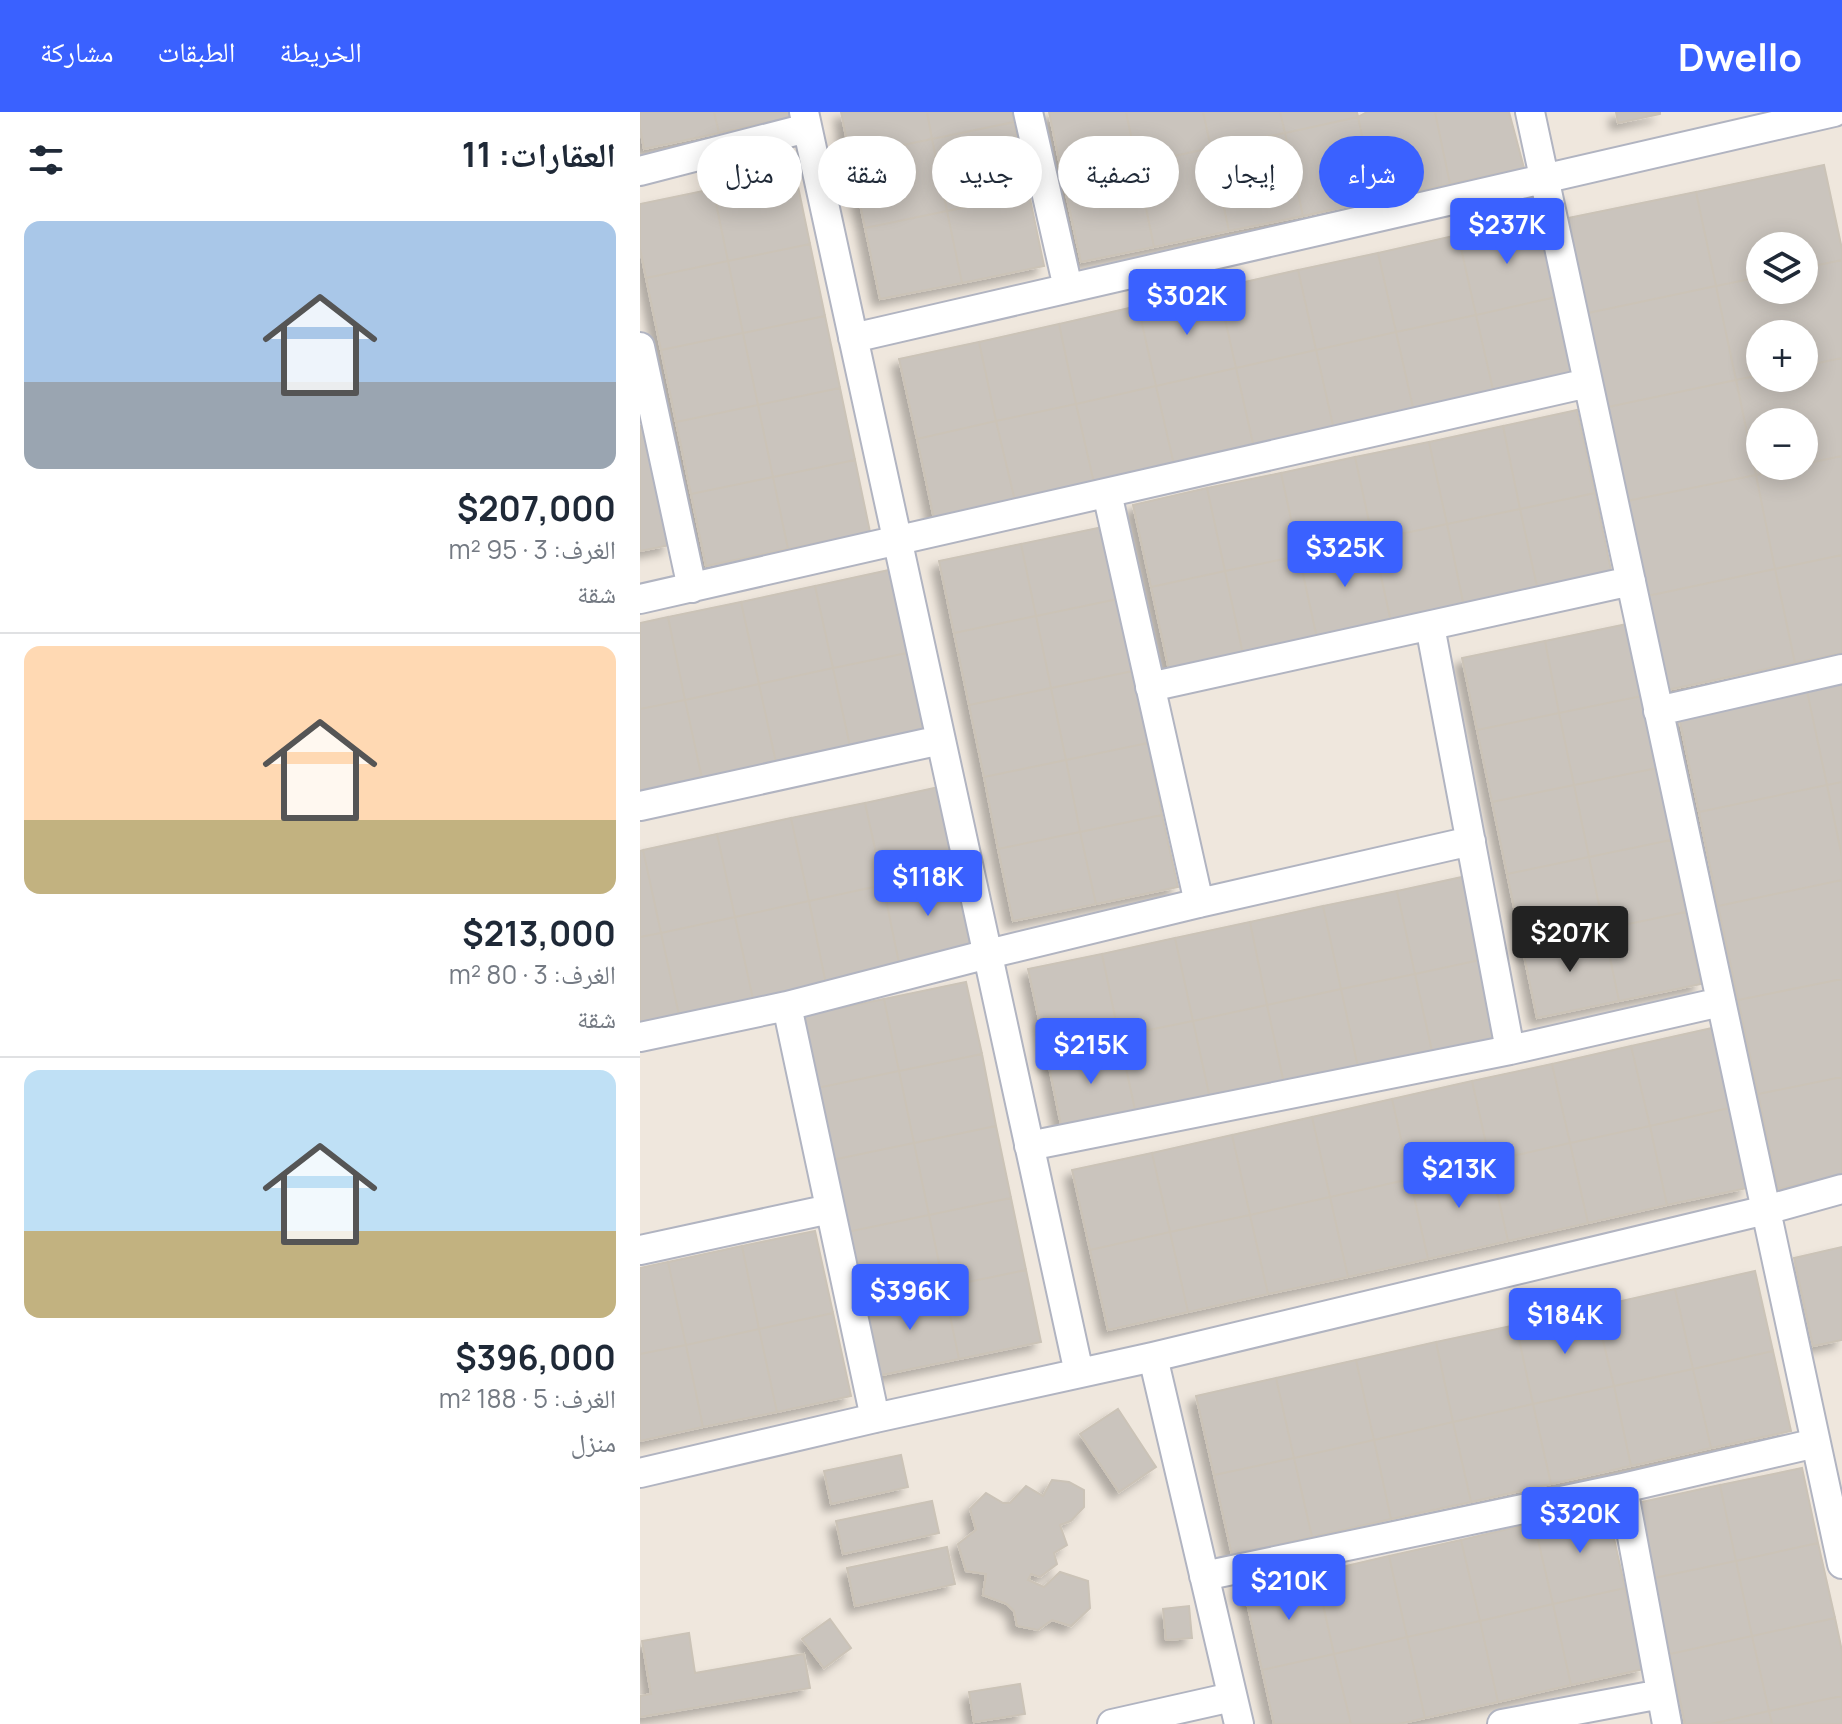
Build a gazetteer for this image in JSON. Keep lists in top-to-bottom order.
{
  "page": {
    "header": "Dwello",
    "nav": ["الخريطة", "الطبقات", "مشاركة"],
    "heading": "العقارات: 11",
    "chip": [
      "شراء",
      "إيجار",
      "تصفية",
      "جديد",
      "شقة",
      "منزل"
    ],
    "price": [
      "$237K",
      "$302K",
      "$325K",
      "$118K",
      "$207K",
      "$215K",
      "$213K",
      "$396K",
      "$184K",
      "$320K",
      "$210K"
    ],
    "list": [
      {
        "name": "$207,000",
        "note": "الغرف: 3 · 95 m² · شقة"
      },
      {
        "name": "$213,000",
        "note": "الغرف: 3 · 80 m² · شقة"
      },
      {
        "name": "$396,000",
        "note": "الغرف: 5 · 188 m² · منزل"
      }
    ],
    "map_buttons": ["+", "−"]
  }
}
